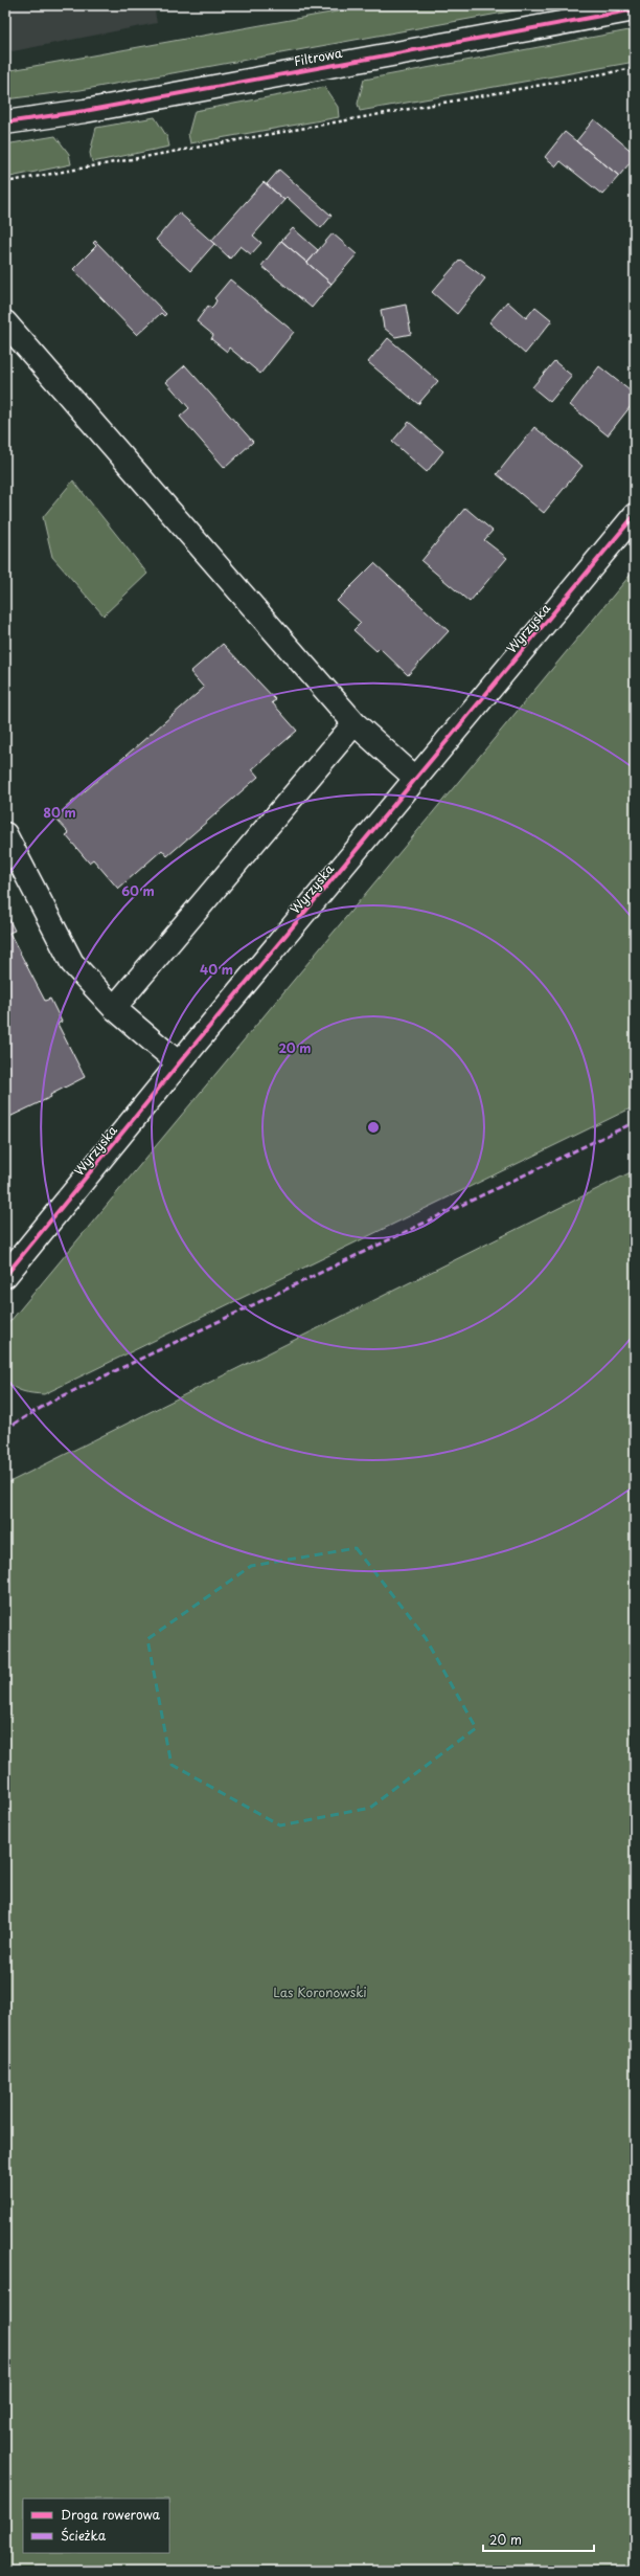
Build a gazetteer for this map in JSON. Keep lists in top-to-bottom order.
{
  "streets": {
    "street": ["Filtrowa", "Wyrzyska"]
  },
  "parks": ["Las Koronowski"],
  "legend": ["Droga rowerowa", "Ścieżka"],
  "scale_bar": "20 m",
  "rings": [
    "80 m",
    "60 m",
    "40 m",
    "20 m"
  ]
}
